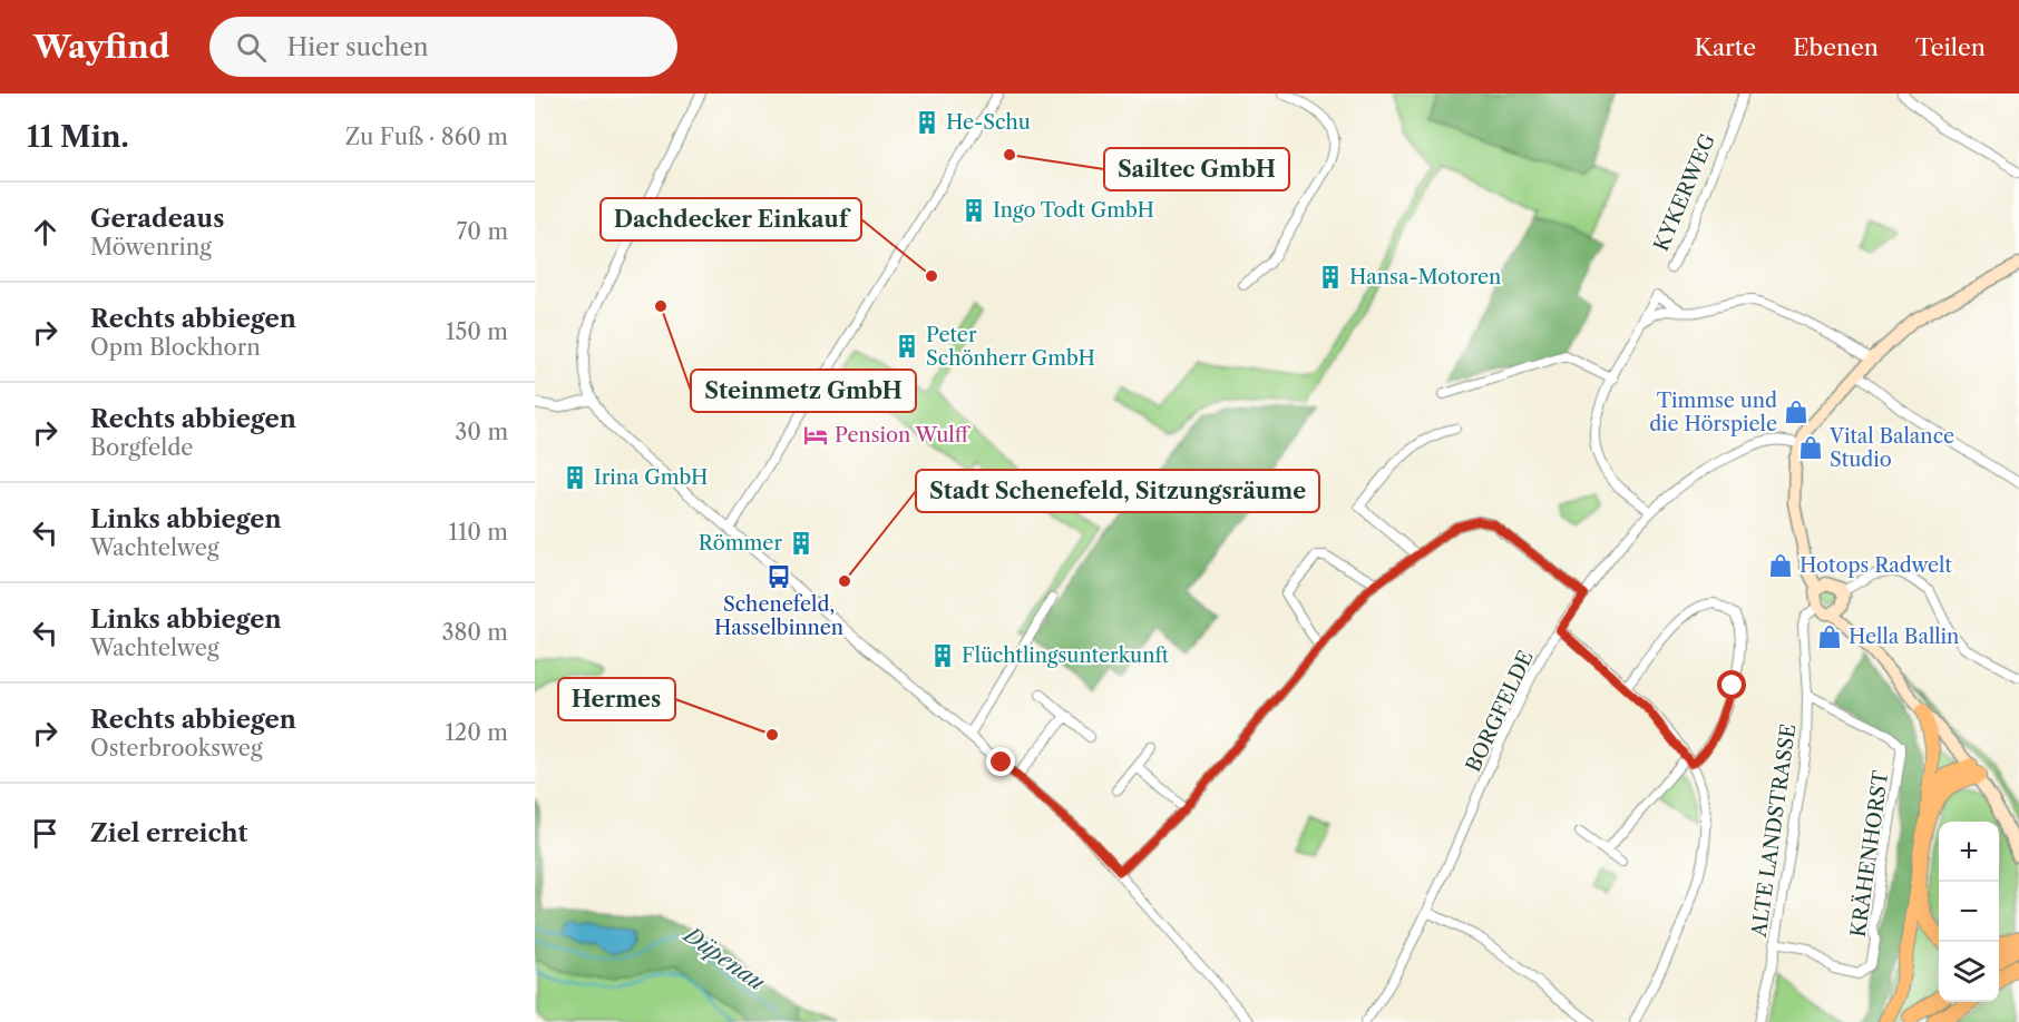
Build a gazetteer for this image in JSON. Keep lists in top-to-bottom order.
{
  "streets": {
    "street": [
      "KYKERWEG",
      "BORGFELDE",
      "ALTE LANDSTRASSE",
      "KRÄHENHORST"
    ]
  },
  "crossings": [
    ["ALTE LANDSTRASSE", "KRÄHENHORST"]
  ],
  "water": ["Düpenau"],
  "places": {
    "building": [
      "He-Schu",
      "Ingo Todt GmbH",
      "Hansa-Motoren",
      "Peter Schönherr GmbH",
      "Irina GmbH",
      "Römmer",
      "Flüchtlingsunterkunft"
    ],
    "other": [
      "Sailtec GmbH",
      "Dachdecker Einkauf",
      "Steinmetz GmbH",
      "Stadt Schenefeld, Sitzungsräume",
      "Hermes"
    ],
    "shop": [
      "Timmse und die Hörspiele",
      "Vital Balance Studio",
      "Hotops Radwelt",
      "Hella Ballin"
    ],
    "hotel": ["Pension Wulff"],
    "bus stop": ["Schenefeld, Hasselbinnen"]
  },
  "page": {
    "header": "Wayfind",
    "search": "Hier suchen",
    "nav": ["Karte", "Ebenen", "Teilen"],
    "heading": ["11 Min.", "Zu Fuß · 860 m"],
    "list": [
      ["Geradeaus", "Möwenring", "70 m"],
      ["Rechts abbiegen", "Opm Blockhorn", "150 m"],
      ["Rechts abbiegen", "Borgfelde", "30 m"],
      ["Links abbiegen", "Wachtelweg", "110 m"],
      ["Links abbiegen", "Wachtelweg", "380 m"],
      ["Rechts abbiegen", "Osterbrooksweg", "120 m"],
      "Ziel erreicht"
    ],
    "map_buttons": ["+", "−"]
  }
}
